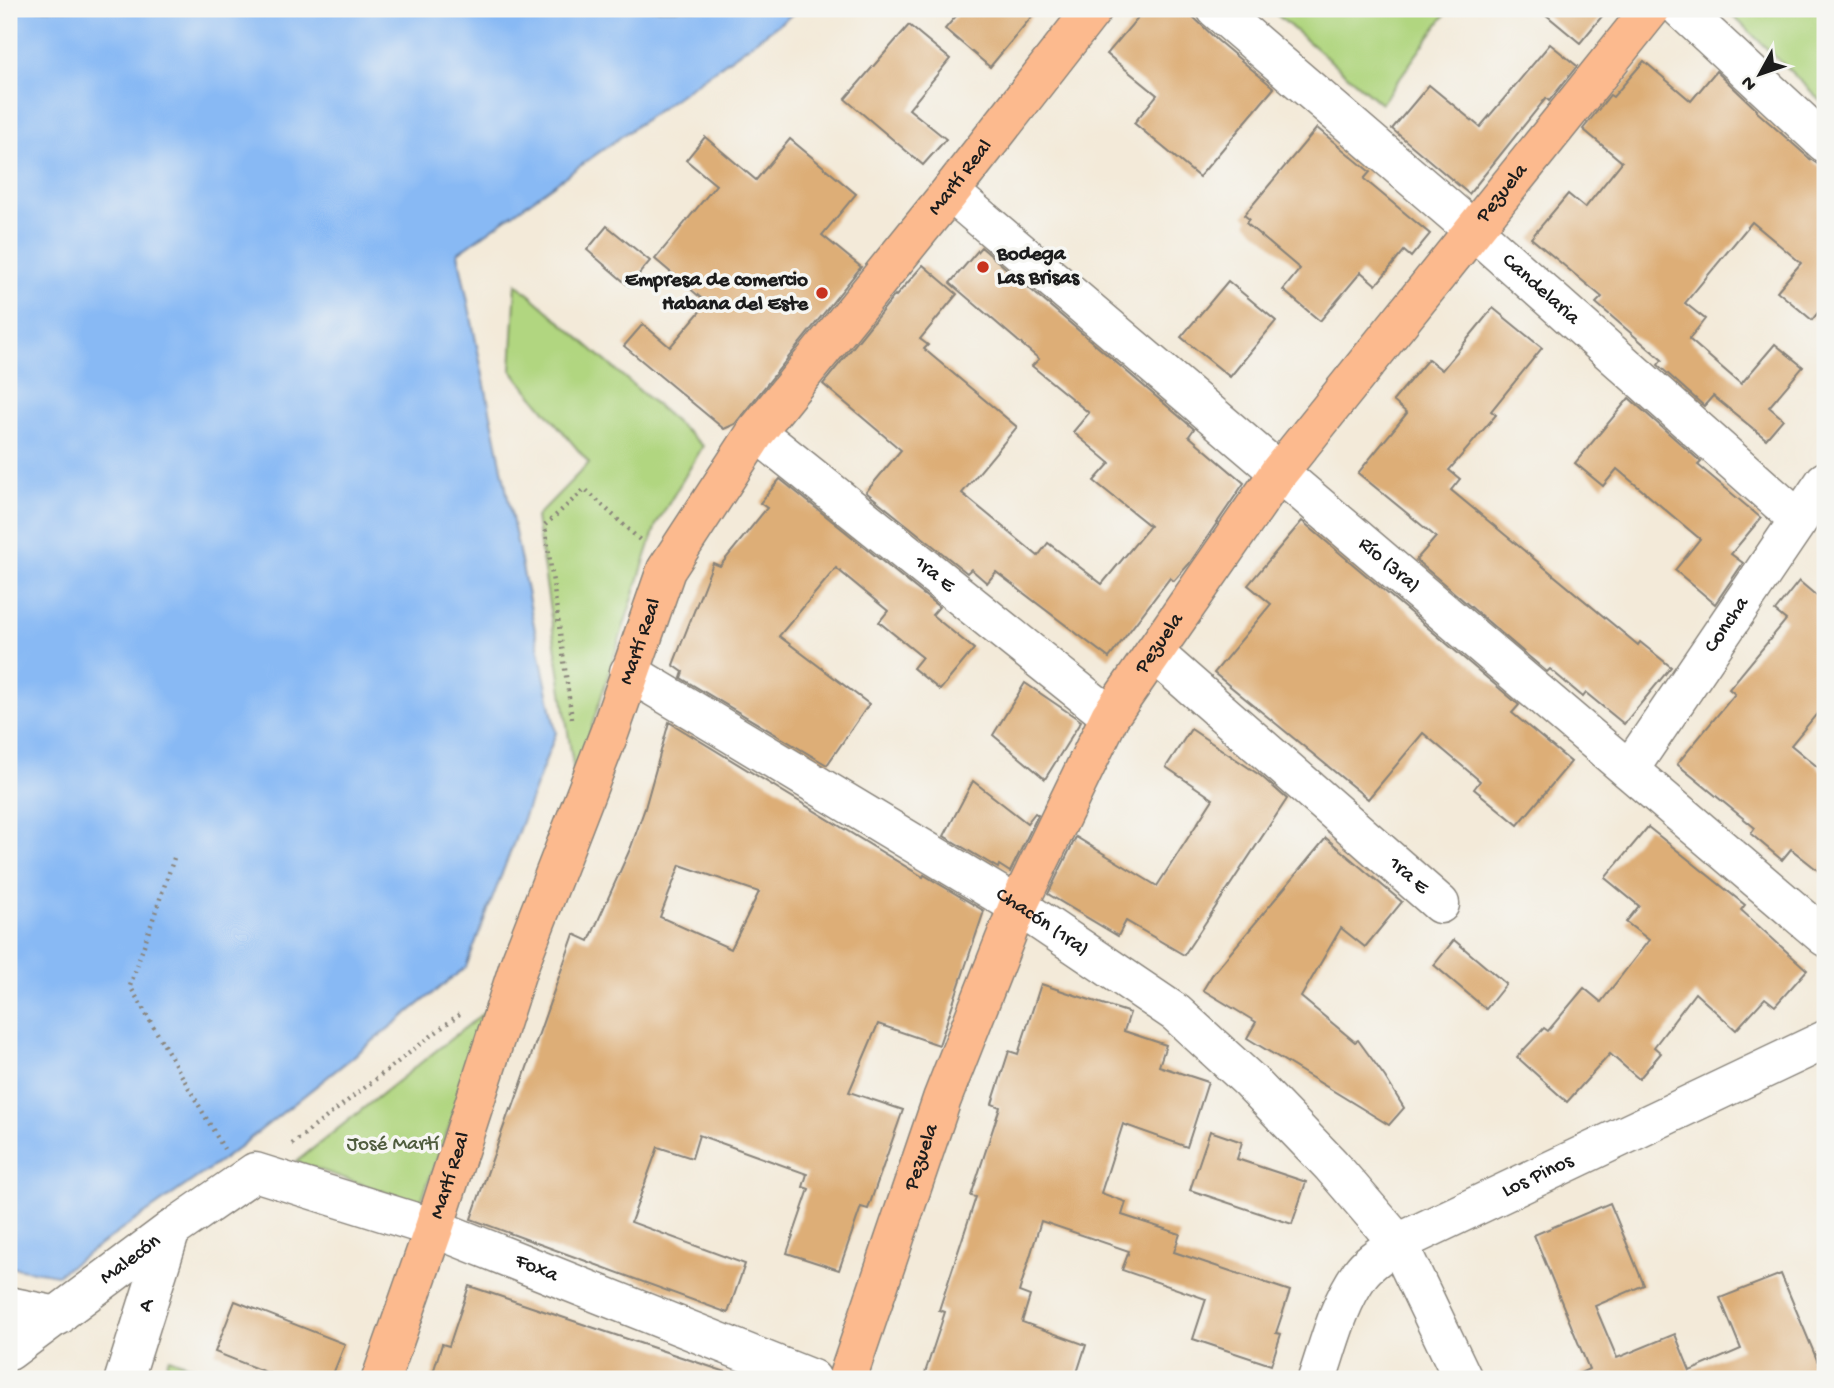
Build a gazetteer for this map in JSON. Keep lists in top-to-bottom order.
{
  "streets": {
    "main road": ["Martí Real", "Pezuela"],
    "street": [
      "Candelaria",
      "Río (3ra)",
      "1ra E",
      "Concha",
      "Chacón (1ra)",
      "Los Pinos",
      "Malecón",
      "Foxa",
      "A"
    ]
  },
  "crossings": [
    ["Martí Real", "Río (3ra)"],
    ["Martí Real", "1ra E"],
    ["Martí Real", "Chacón (1ra)"],
    ["Martí Real", "Foxa"],
    ["Pezuela", "Candelaria"],
    ["Pezuela", "Río (3ra)"],
    ["Pezuela", "1ra E"],
    ["Pezuela", "Chacón (1ra)"],
    ["Candelaria", "Concha"],
    ["Río (3ra)", "Concha"],
    ["Chacón (1ra)", "Los Pinos"],
    ["Malecón", "Foxa"],
    ["Malecón", "A"]
  ],
  "parks": ["José Martí"],
  "places": ["Bodega Las Brisas", "Empresa de comercio Habana del Este"],
  "north": "bottom left"
}
